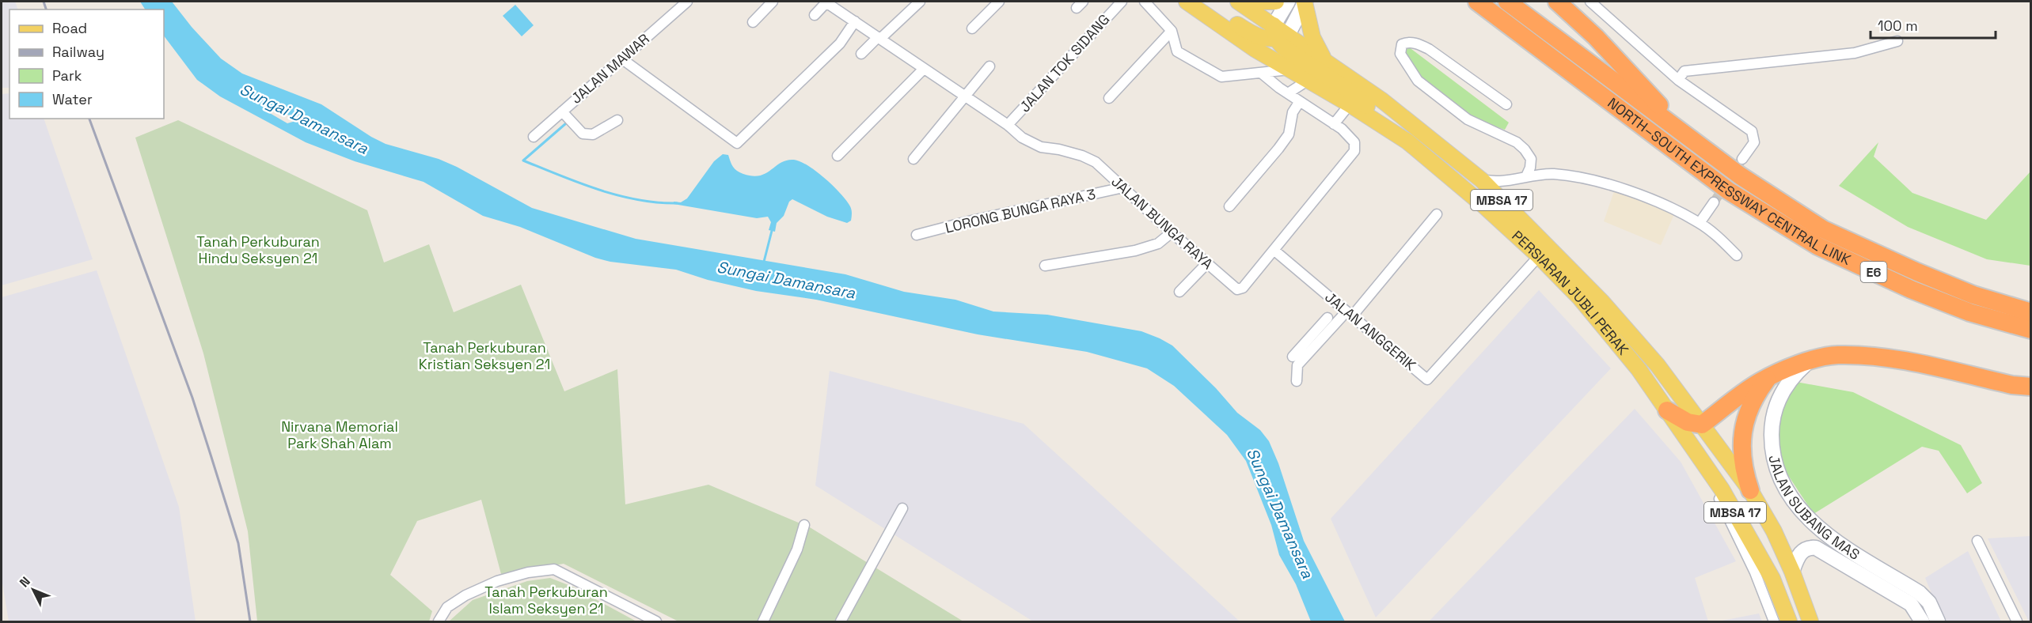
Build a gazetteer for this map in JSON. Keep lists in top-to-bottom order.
{
  "streets": {
    "highway": ["NORTH–SOUTH EXPRESSWAY CENTRAL LINK", "E6"],
    "main road": ["MBSA 17", "PERSIARAN JUBLI PERAK"],
    "street": [
      "JALAN TOK SIDANG",
      "JALAN MAWAR",
      "LORONG BUNGA RAYA 3",
      "JALAN BUNGA RAYA",
      "JALAN ANGGERIK",
      "JALAN SUBANG MAS"
    ]
  },
  "crossings": [
    ["JALAN TOK SIDANG", "JALAN BUNGA RAYA"],
    ["LORONG BUNGA RAYA 3", "JALAN BUNGA RAYA"],
    ["JALAN BUNGA RAYA", "JALAN ANGGERIK"],
    ["PERSIARAN JUBLI PERAK", "JALAN ANGGERIK"],
    ["PERSIARAN JUBLI PERAK", "JALAN SUBANG MAS"]
  ],
  "water": ["Sungai Damansara"],
  "parks": [
    "Tanah Perkuburan Hindu Seksyen 21",
    "Tanah Perkuburan Kristian Seksyen 21",
    "Nirvana Memorial Park Shah Alam",
    "Tanah Perkuburan Islam Seksyen 21"
  ],
  "legend": [
    "Road",
    "Railway",
    "Park",
    "Water"
  ],
  "scale_bar": "100 m",
  "north": "top left"
}
